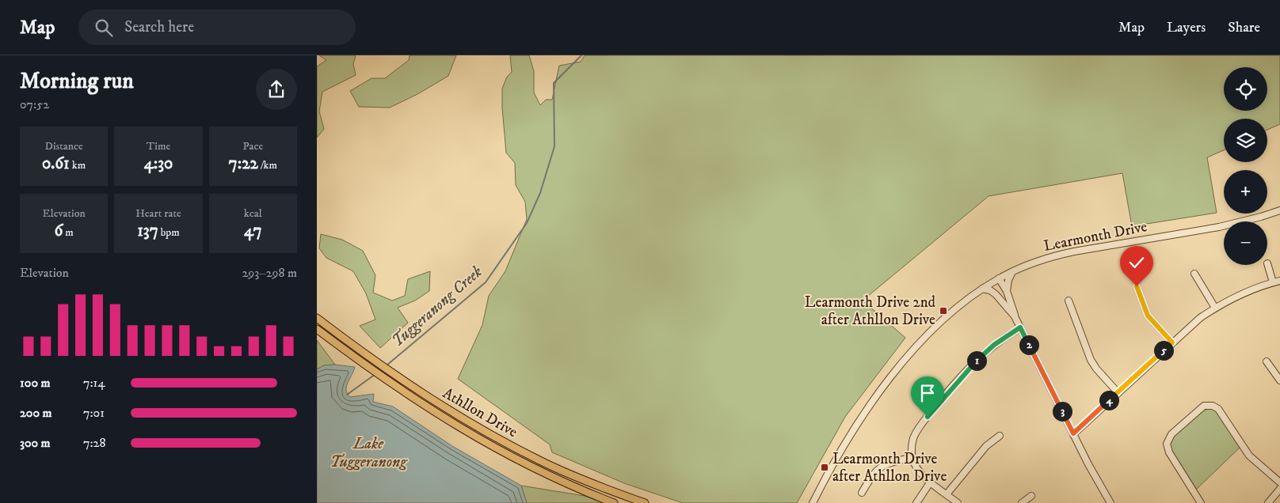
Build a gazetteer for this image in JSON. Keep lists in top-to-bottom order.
{
  "streets": {
    "main road": ["Athllon Drive"],
    "street": ["Learmonth Drive"]
  },
  "water": ["Tuggeranong Creek", "Lake Tuggeranong"],
  "places": {
    "transit": ["Learmonth Drive 2nd after Athllon Drive", "Learmonth Drive after Athllon Drive"]
  },
  "page": {
    "header": "Map",
    "search": "Search here",
    "nav": ["Map", "Layers", "Share"],
    "heading": ["Morning run", "07:52"],
    "map_buttons": ["+", "−"],
    "stats": [
      ["Distance", "0.61 km"],
      ["Time", "4:30"],
      ["Pace", "7:22 /km"],
      ["Elevation", "6 m"],
      ["Heart rate", "137 bpm"],
      ["kcal", "47"]
    ],
    "chart": ["Elevation", "293–298 m"],
    "pins": [
      "2",
      "5",
      "1",
      "4",
      "3"
    ],
    "list": [
      {
        "name": "100 m",
        "note": "7:14"
      },
      {
        "name": "200 m",
        "note": "7:01"
      },
      {
        "name": "300 m",
        "note": "7:28"
      }
    ]
  }
}
